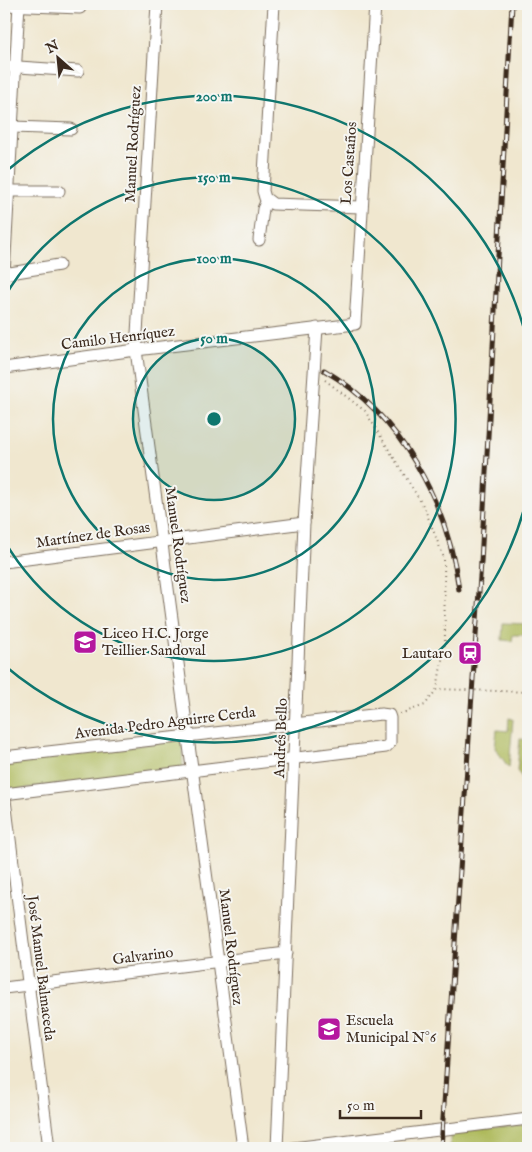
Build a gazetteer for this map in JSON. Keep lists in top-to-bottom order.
{
  "streets": {
    "street": [
      "Manuel Rodríguez",
      "Los Castaños",
      "Camilo Henríquez",
      "Martínez de Rosas",
      "Avenida Pedro Aguirre Cerda",
      "Andrés Bello",
      "Galvarino",
      "José Manuel Balmaceda"
    ]
  },
  "crossings": [
    ["Manuel Rodríguez", "Camilo Henríquez"],
    ["Manuel Rodríguez", "Martínez de Rosas"],
    ["Manuel Rodríguez", "Avenida Pedro Aguirre Cerda"],
    ["Manuel Rodríguez", "Galvarino"],
    ["Los Castaños", "Camilo Henríquez"],
    ["Camilo Henríquez", "Andrés Bello"],
    ["Martínez de Rosas", "Andrés Bello"],
    ["Avenida Pedro Aguirre Cerda", "Andrés Bello"],
    ["Andrés Bello", "Galvarino"],
    ["Galvarino", "José Manuel Balmaceda"]
  ],
  "places": {
    "school or university": ["Liceo H.C. Jorge Teillier Sandoval", "Escuela Municipal N°6"],
    "station": ["Lautaro"]
  },
  "scale_bar": "50 m",
  "north": "top left",
  "rings": [
    "200 m",
    "150 m",
    "100 m",
    "50 m"
  ]
}
